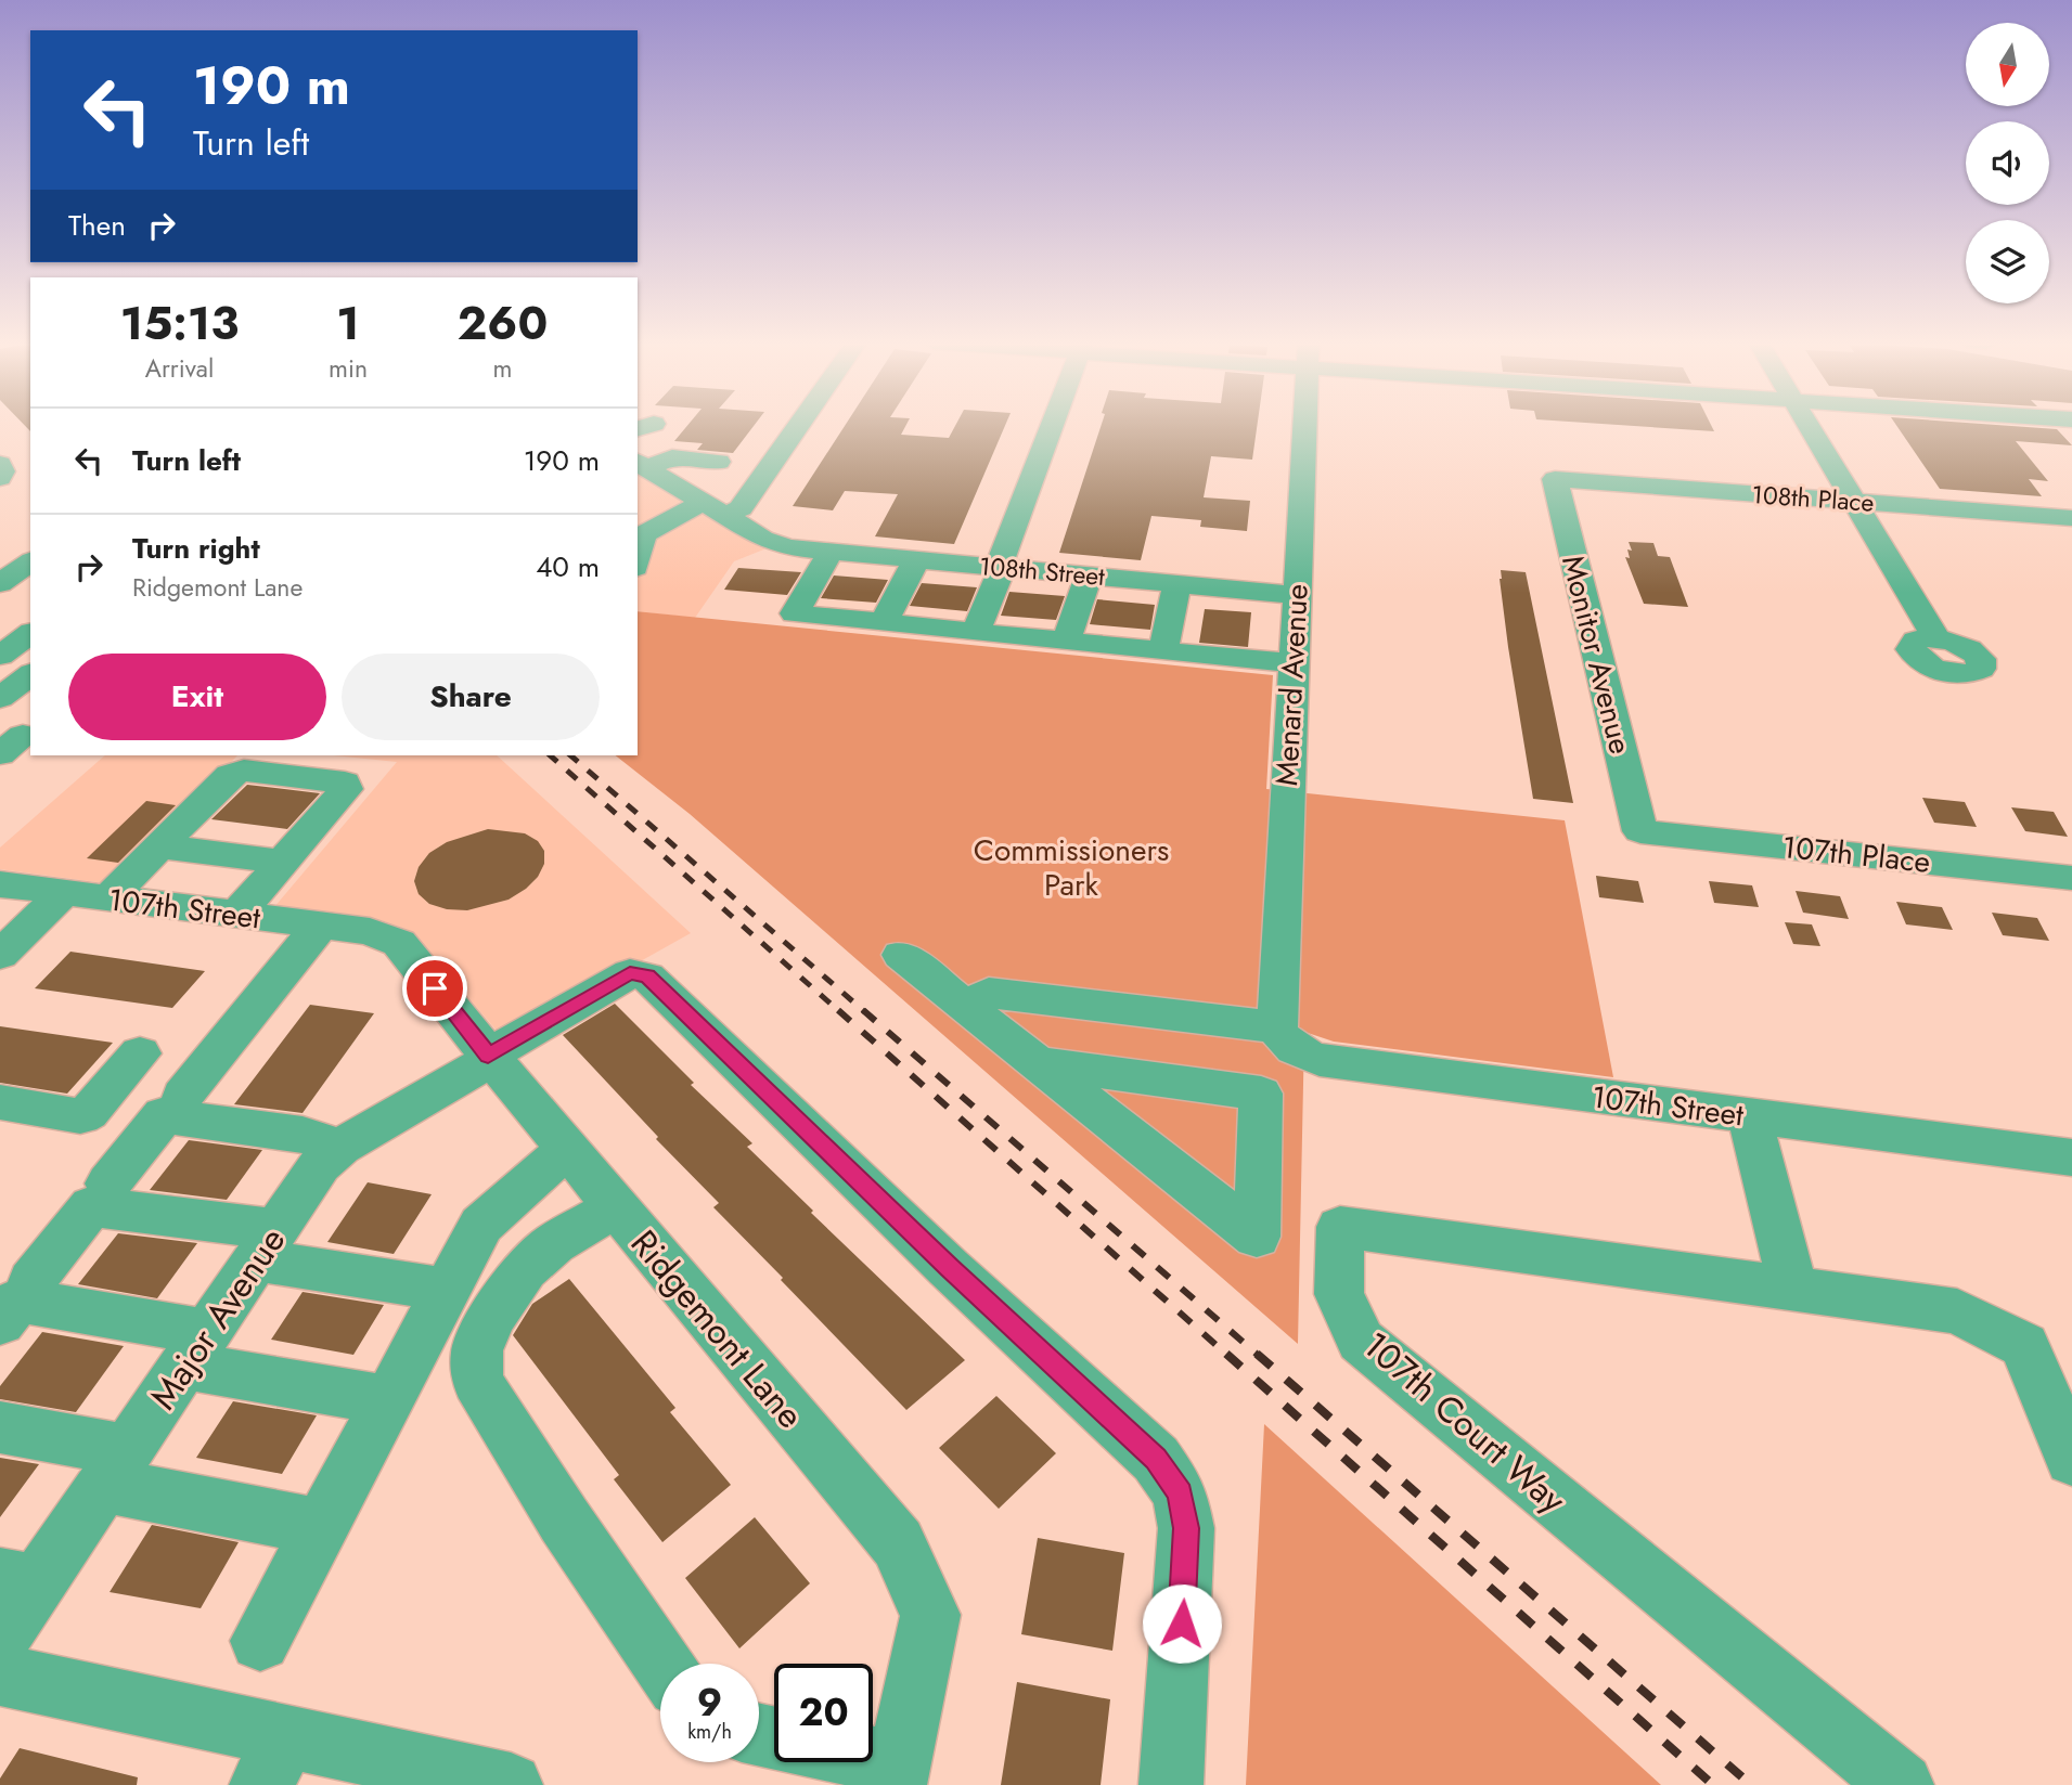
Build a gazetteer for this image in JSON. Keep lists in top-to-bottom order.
{
  "streets": {
    "street": [
      "108th Place",
      "108th Street",
      "Monitor Avenue",
      "Menard Avenue",
      "107th Place",
      "107th Street",
      "Major Avenue",
      "Ridgemont Lane",
      "107th Court Way"
    ]
  },
  "crossings": [
    ["108th Place", "Monitor Avenue"],
    ["108th Street", "Menard Avenue"],
    ["Monitor Avenue", "107th Place"],
    ["Menard Avenue", "107th Street"],
    ["107th Street", "Ridgemont Lane"],
    ["Major Avenue", "Ridgemont Lane"]
  ],
  "parks": ["Commissioners Park"],
  "north": "bottom",
  "page": {
    "turn": ["190 m", "Turn left"],
    "then": "Then",
    "eta": [
      "15:13",
      "Arrival",
      "1",
      "min",
      "260",
      "m"
    ],
    "list": [
      {
        "name": "Turn left",
        "value": "190 m"
      },
      {
        "name": "Turn right",
        "note": "Ridgemont Lane",
        "value": "40 m"
      }
    ],
    "buttons": ["Exit", "Share"],
    "speed": "9 km/h",
    "limit": "20"
  }
}
